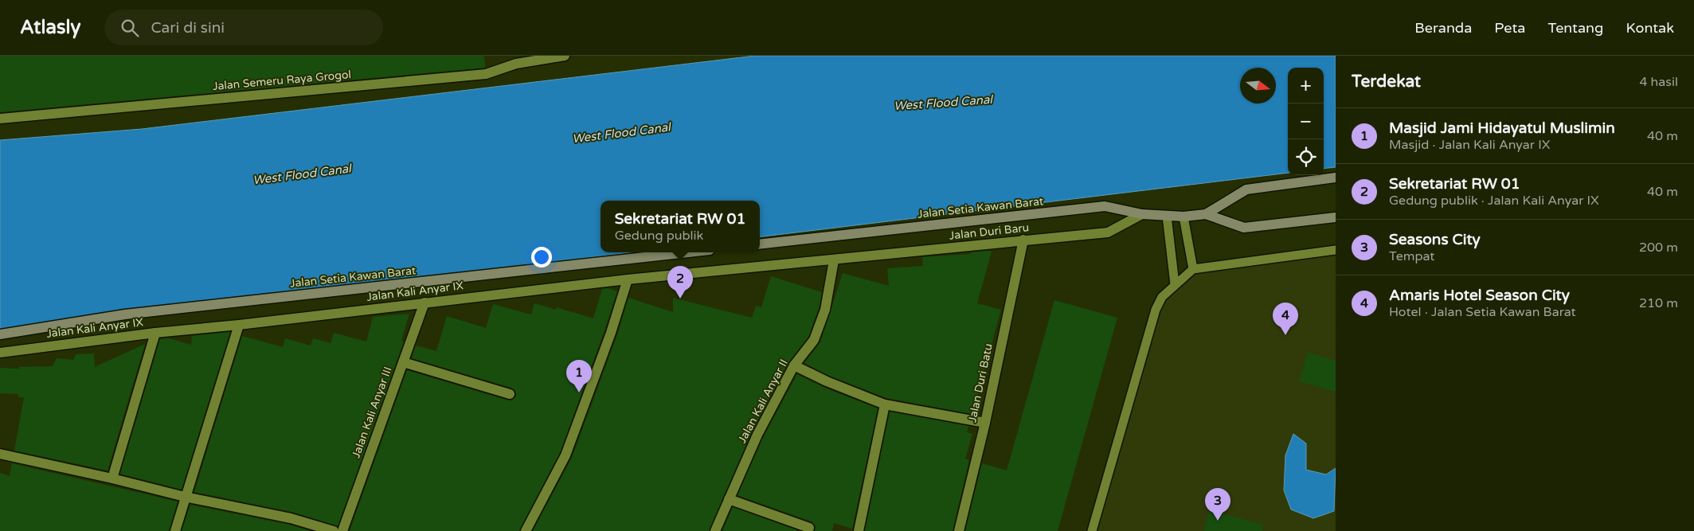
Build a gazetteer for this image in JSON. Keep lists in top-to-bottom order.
{
  "streets": {
    "main road": ["Jalan Setia Kawan Barat"],
    "street": [
      "Jalan Semeru Raya Grogol",
      "Jalan Duri Baru",
      "Jalan Kali Anyar IX",
      "Jalan Duri Batu",
      "Jalan Kali Anyar II",
      "Jalan Kali Anyar III"
    ]
  },
  "crossings": [
    ["Jalan Setia Kawan Barat", "Jalan Duri Baru"],
    ["Jalan Duri Baru", "Jalan Kali Anyar IX"],
    ["Jalan Duri Baru", "Jalan Duri Batu"],
    ["Jalan Duri Baru", "Jalan Kali Anyar II"],
    ["Jalan Kali Anyar IX", "Jalan Kali Anyar II"],
    ["Jalan Kali Anyar IX", "Jalan Kali Anyar III"]
  ],
  "water": ["West Flood Canal"],
  "north": "right",
  "page": {
    "header": "Atlasly",
    "search": "Cari di sini",
    "nav": [
      "Beranda",
      "Peta",
      "Tentang",
      "Kontak"
    ],
    "heading": ["Terdekat", "4 hasil"],
    "map_buttons": ["+", "−"],
    "list": [
      {
        "mark": "1",
        "name": "Masjid Jami Hidayatul Muslimin",
        "note": "Masjid · Jalan Kali Anyar IX",
        "value": "40 m"
      },
      {
        "mark": "2",
        "name": "Sekretariat RW 01",
        "note": "Gedung publik · Jalan Kali Anyar IX",
        "value": "40 m"
      },
      {
        "mark": "3",
        "name": "Seasons City",
        "note": "Tempat",
        "value": "200 m"
      },
      {
        "mark": "4",
        "name": "Amaris Hotel Season City",
        "note": "Hotel · Jalan Setia Kawan Barat",
        "value": "210 m"
      }
    ],
    "popup": ["Sekretariat RW 01", "Gedung publik"],
    "pins": [
      "2",
      "4",
      "1",
      "3"
    ]
  }
}
